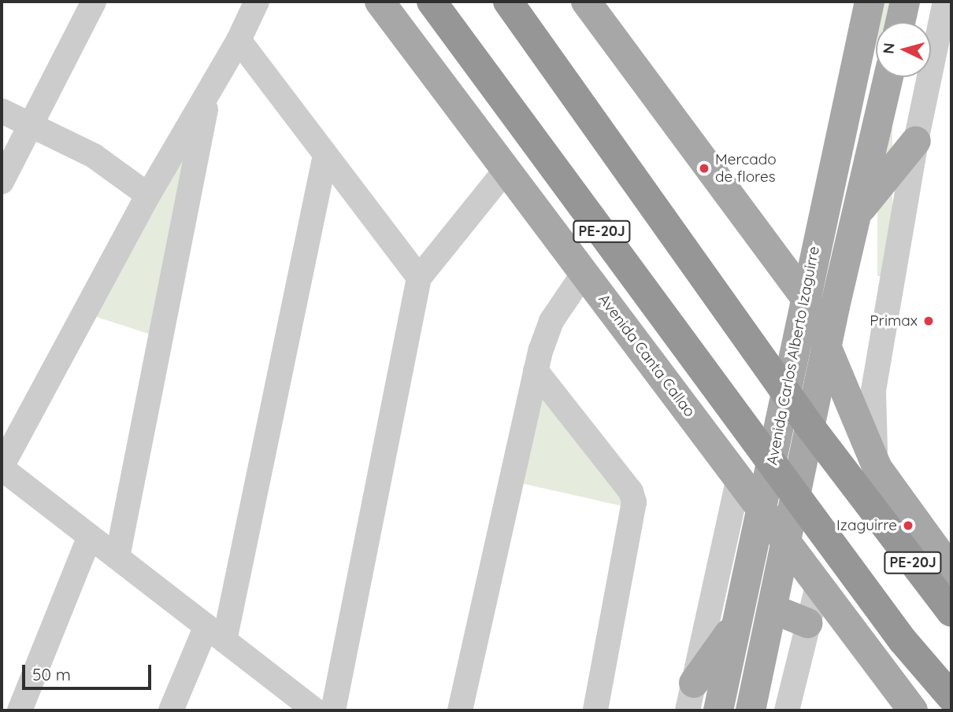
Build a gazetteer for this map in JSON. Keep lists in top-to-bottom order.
{
  "streets": {
    "highway": ["PE-20J"],
    "main road": ["Avenida Canta Callao", "Avenida Carlos Alberto Izaguirre"]
  },
  "crossings": [
    ["PE-20J", "Avenida Carlos Alberto Izaguirre"],
    ["Avenida Canta Callao", "Avenida Carlos Alberto Izaguirre"]
  ],
  "places": ["Mercado de flores", "Primax", "Izaguirre"],
  "scale_bar": "50 m",
  "north": "left"
}
